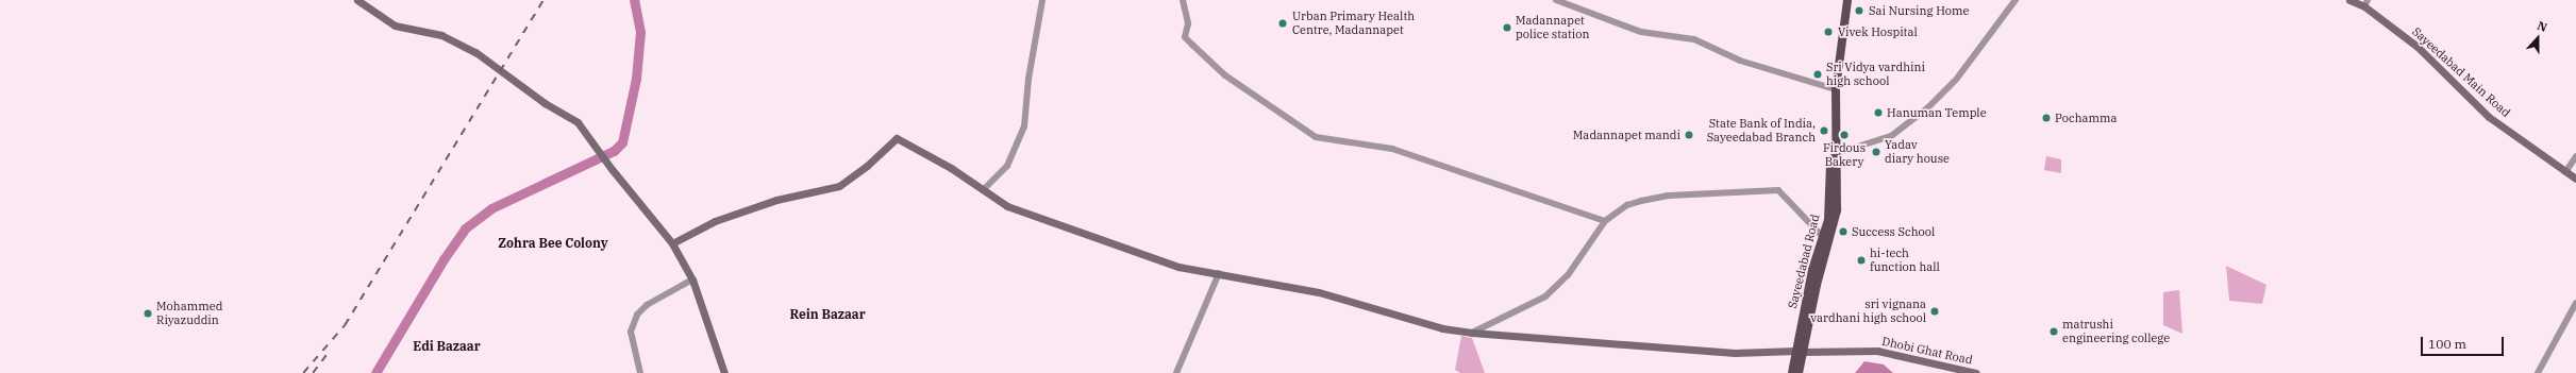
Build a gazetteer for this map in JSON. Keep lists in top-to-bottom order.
{
  "streets": {
    "main road": ["Sayeedabad Main Road", "Sayeedabad Road", "Dhobi Ghat Road"]
  },
  "crossings": [
    ["Sayeedabad Road", "Dhobi Ghat Road"]
  ],
  "districts": ["Zohra Bee Colony", "Rein Bazaar", "Edi Bazaar"],
  "places": [
    "Sai Nursing Home",
    "Urban Primary Health Centre, Madannapet",
    "Madannapet police station",
    "Vivek Hospital",
    "Sri Vidya vardhini high school",
    "Hanuman Temple",
    "Pochamma",
    "State Bank of India, Sayeedabad Branch",
    "Madannapet mandi",
    "Firdous Bakery",
    "Yadav diary house",
    "Success School",
    "hi-tech function hall",
    "sri vignana vardhani high school",
    "Mohammed Riyazuddin",
    "matrushi engineering college"
  ],
  "scale_bar": "100 m",
  "north": "top"
}
